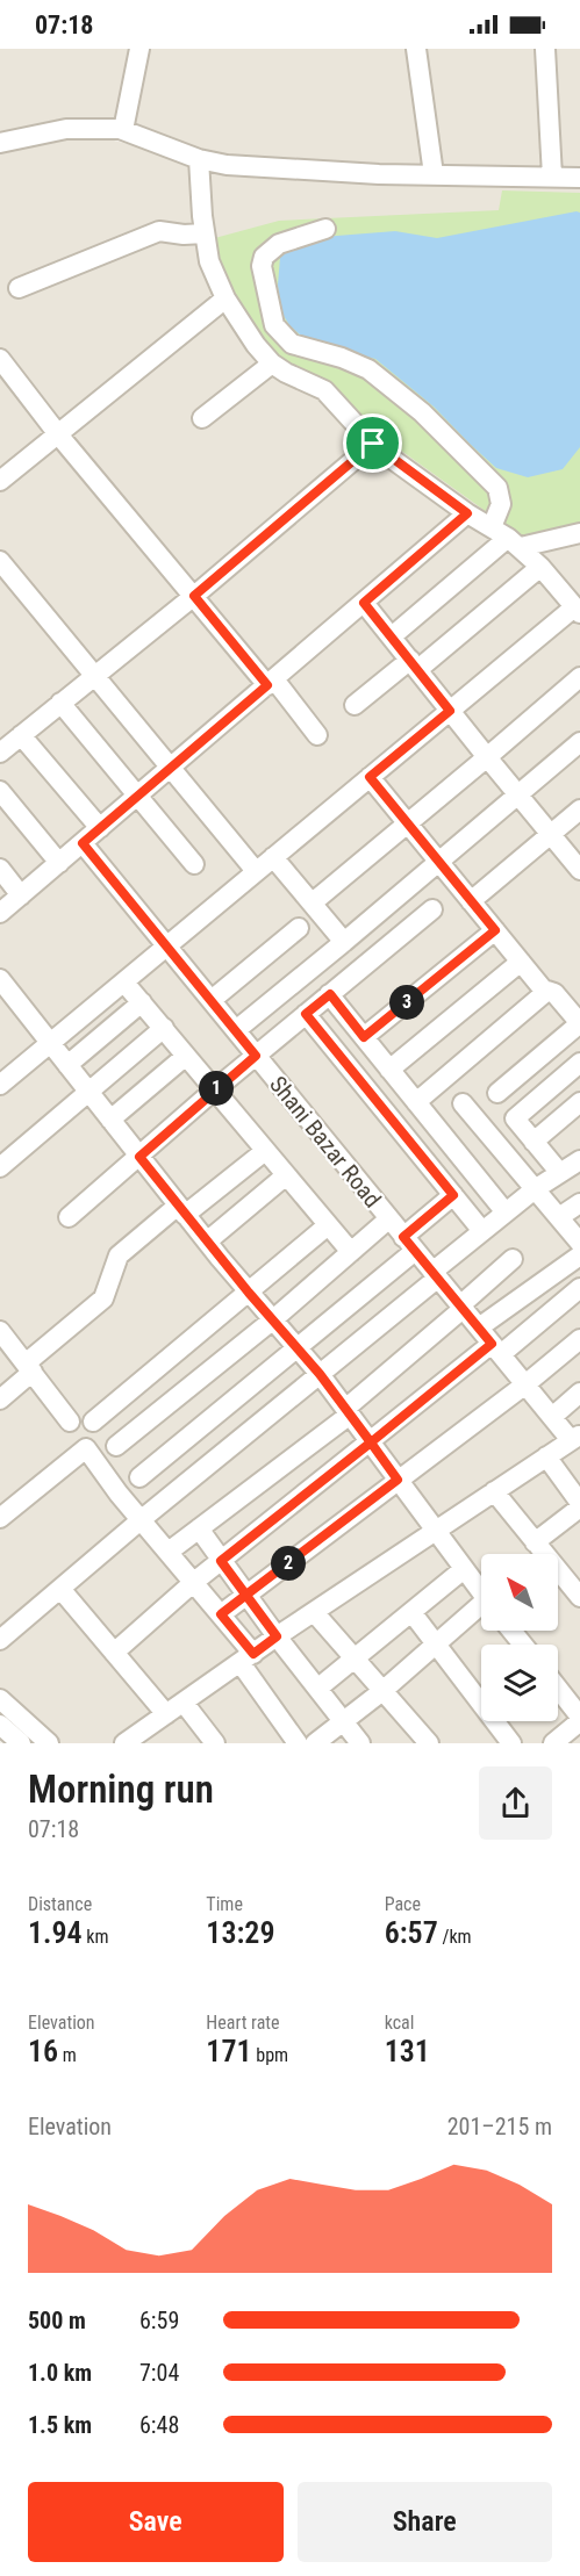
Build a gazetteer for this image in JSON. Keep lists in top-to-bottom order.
{
  "streets": {
    "street": ["Shani Bazar Road"]
  },
  "north": "top left",
  "page": {
    "status": "07:18",
    "pins": ["3", "1", "2"],
    "heading": ["Morning run", "07:18"],
    "stats": [
      ["Distance", "1.94 km"],
      ["Time", "13:29"],
      ["Pace", "6:57 /km"],
      ["Elevation", "16 m"],
      ["Heart rate", "171 bpm"],
      ["kcal", "131"]
    ],
    "chart": ["Elevation", "201–215 m"],
    "list": [
      {
        "name": "500 m",
        "note": "6:59"
      },
      {
        "name": "1.0 km",
        "note": "7:04"
      },
      {
        "name": "1.5 km",
        "note": "6:48"
      }
    ],
    "buttons": ["Save", "Share"]
  }
}
